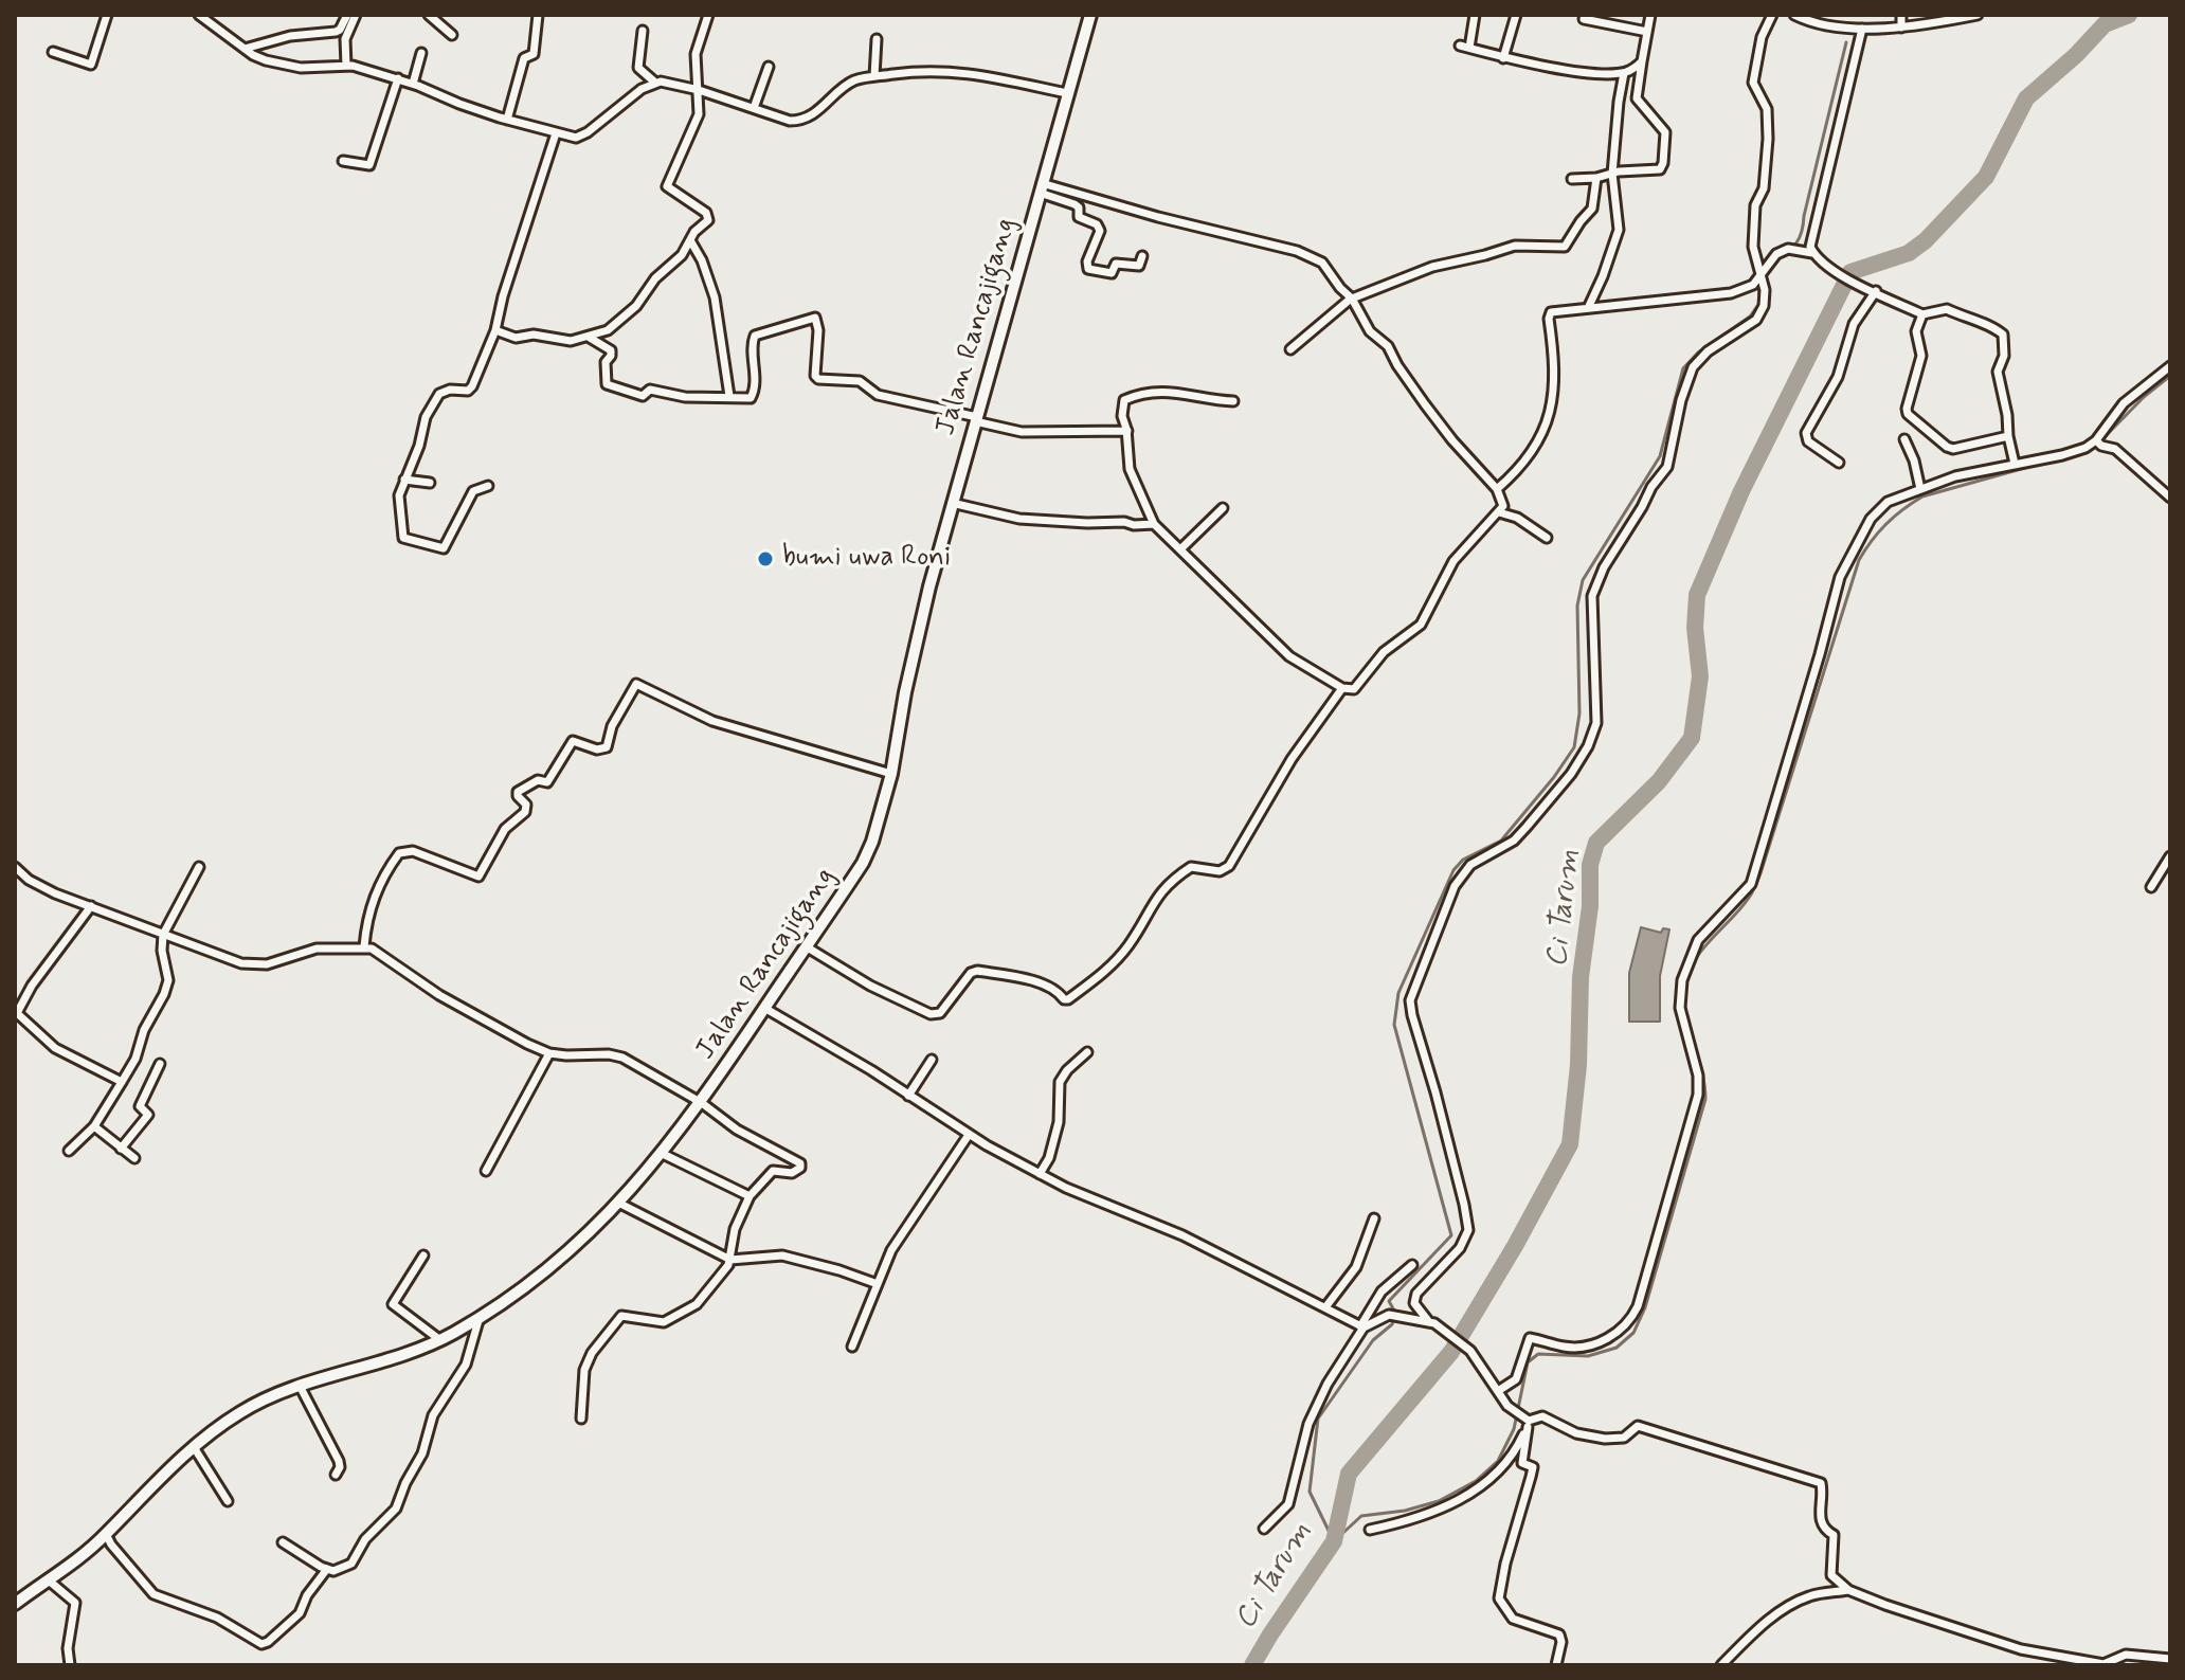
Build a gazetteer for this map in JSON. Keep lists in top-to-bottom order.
{
  "streets": {
    "main road": ["Jalan Rancajigang"]
  },
  "water": ["Ci Tarum"],
  "places": ["bumi uwa Roni"]
}
